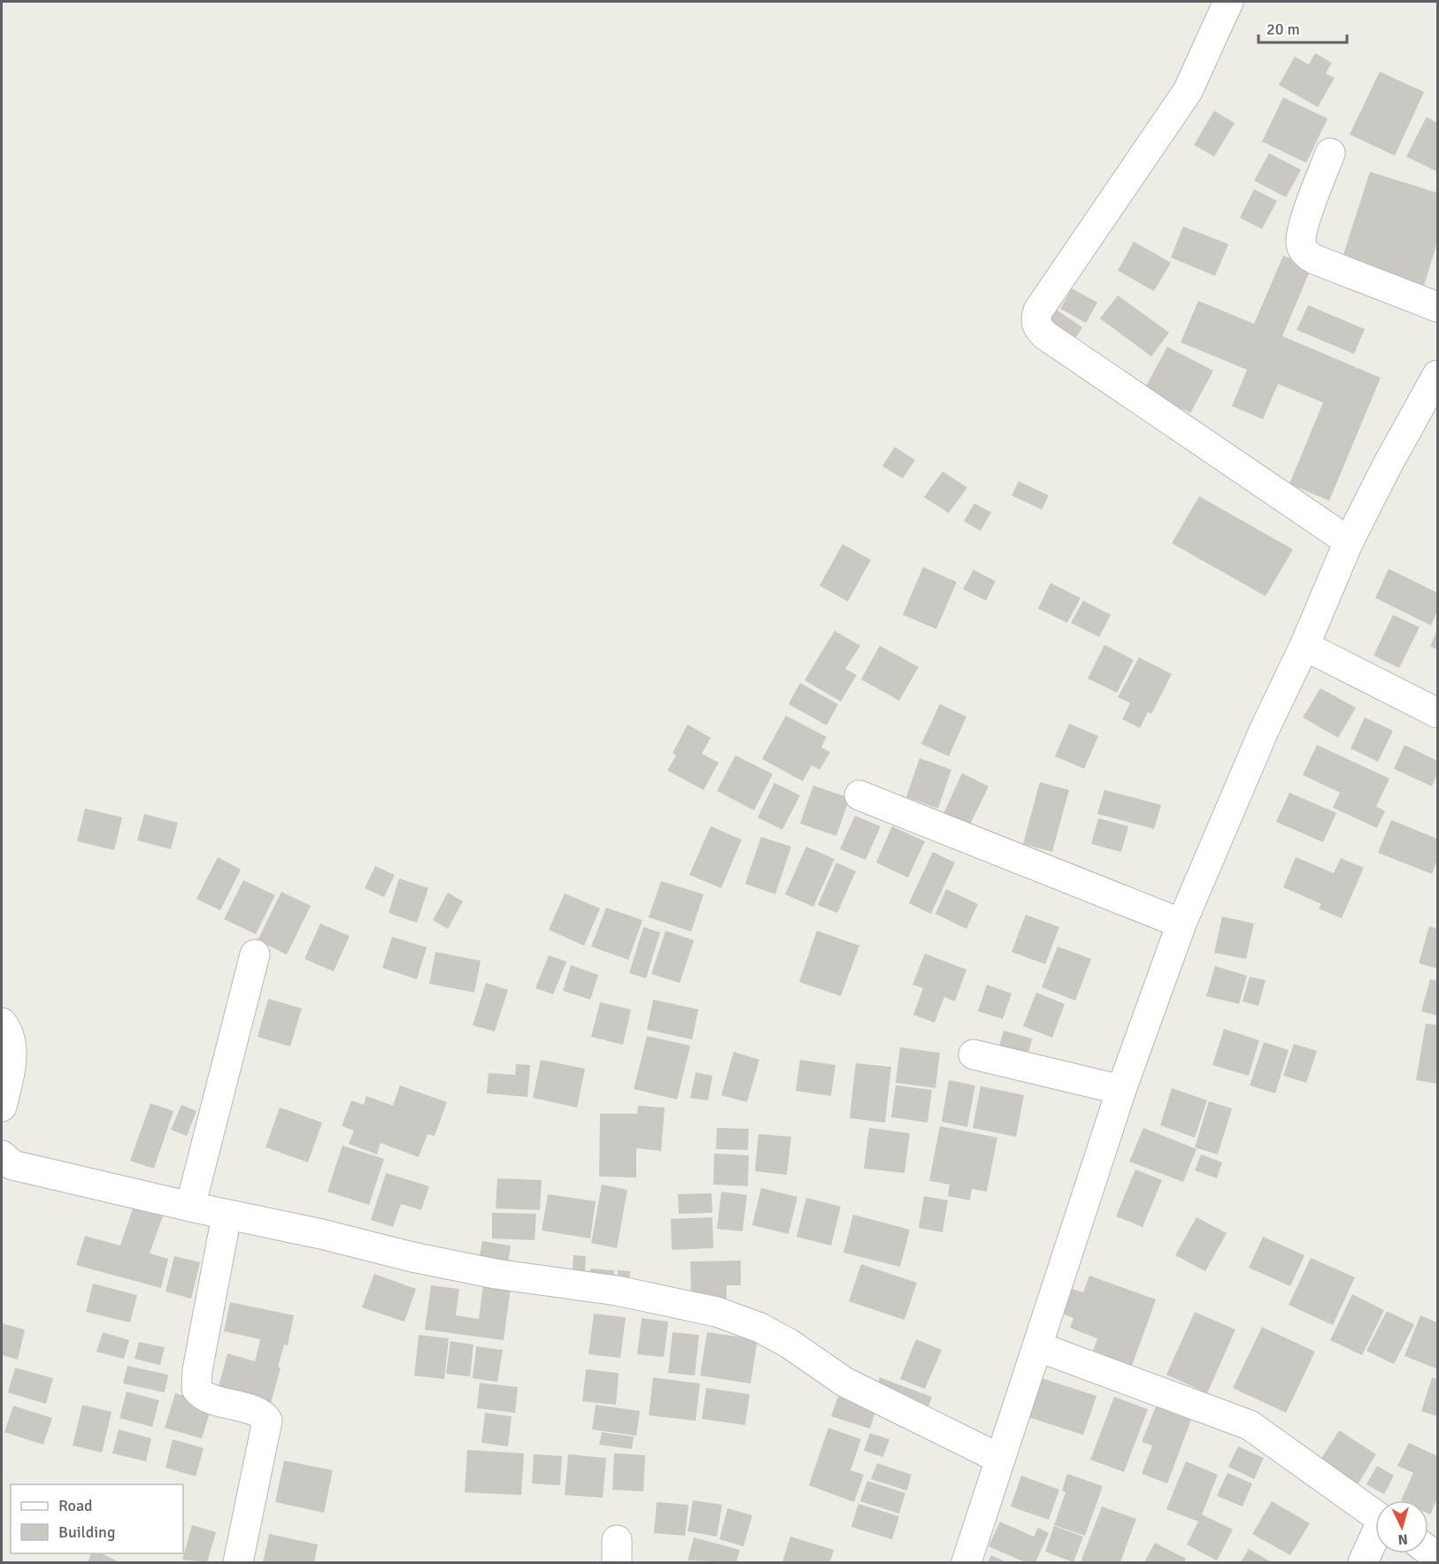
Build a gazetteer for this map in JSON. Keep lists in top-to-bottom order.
{
  "legend": ["Road", "Building"],
  "scale_bar": "20 m",
  "north": "bottom"
}
